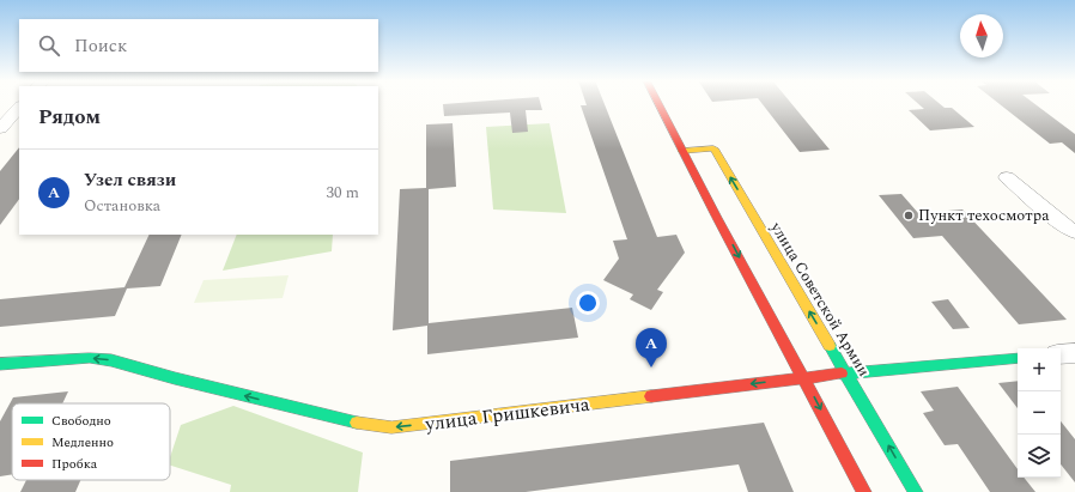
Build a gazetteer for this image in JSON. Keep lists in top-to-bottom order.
{
  "streets": {
    "street": ["улица Советской Армии", "улица Гришкевича"]
  },
  "crossings": [
    ["улица Советской Армии", "улица Гришкевича"]
  ],
  "one_way": ["улица Гришкевича"],
  "places": ["Пункт техосмотра"],
  "legend": ["Свободно", "Медленно", "Пробка"],
  "north": "top",
  "page": {
    "search": "Поиск",
    "heading": "Рядом",
    "list": [
      {
        "mark": "A",
        "name": "Узел связи",
        "note": "Остановка",
        "value": "30 m"
      }
    ],
    "pins": "A",
    "map_buttons": ["+", "−"]
  }
}
